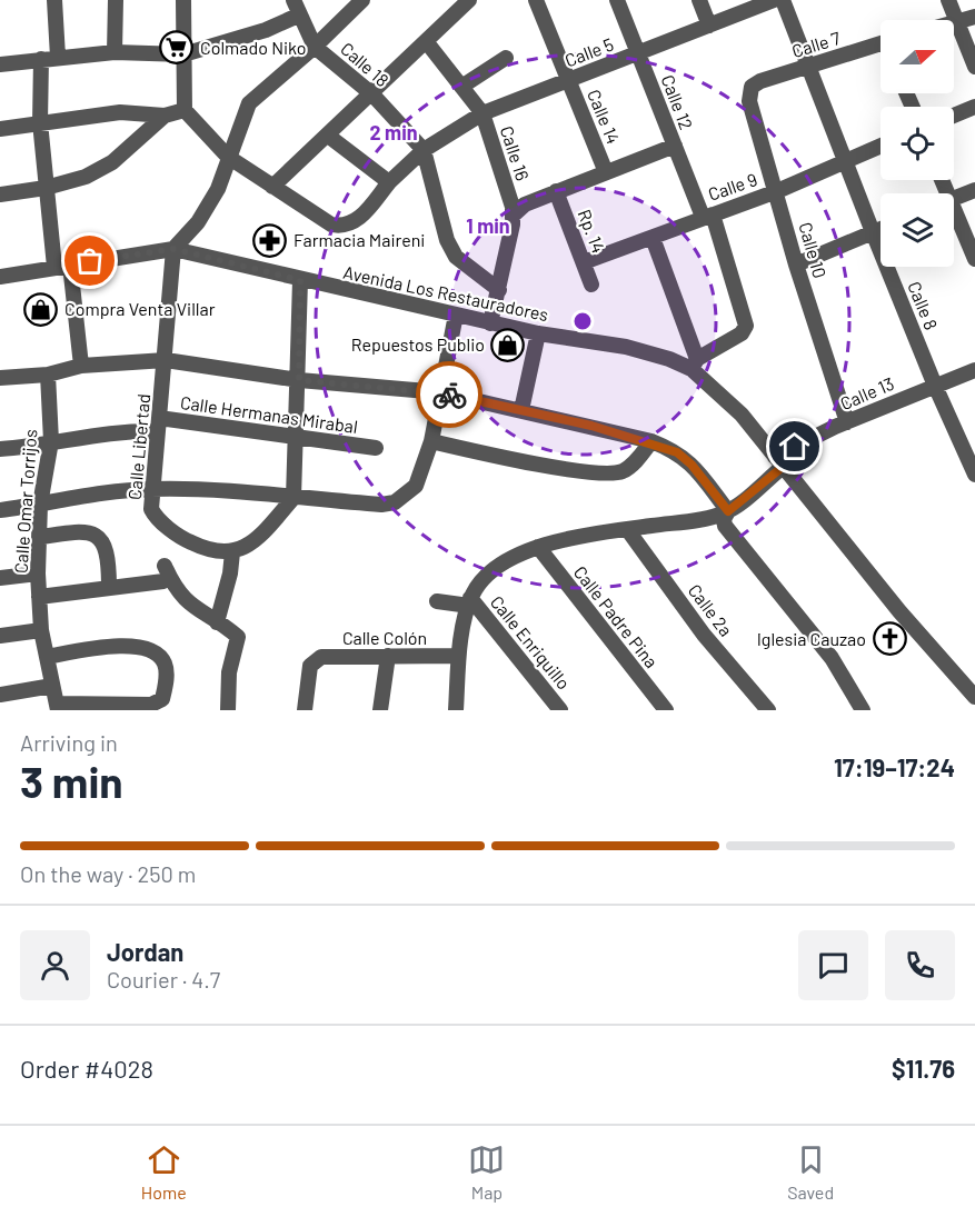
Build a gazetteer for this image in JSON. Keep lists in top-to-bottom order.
{
  "streets": {
    "street": [
      "Calle 7",
      "Calle 5",
      "Calle 18",
      "Calle 12",
      "Calle 14",
      "Calle 16",
      "Calle 9",
      "Rp. 14",
      "Calle 10",
      "Avenida Los Restauradores",
      "Calle 8",
      "Calle 13",
      "Calle Hermanas Mirabal",
      "Calle Libertad",
      "Calle Omar Torrijos",
      "Calle 2a",
      "Calle Padre Pina",
      "Calle Colón",
      "Calle Enriquillo"
    ]
  },
  "crossings": [
    ["Calle 7", "Calle 10"],
    ["Calle 7", "Calle 8"],
    ["Calle 5", "Calle 18"],
    ["Calle 5", "Calle 12"],
    ["Calle 5", "Calle 14"],
    ["Calle 5", "Calle 16"],
    ["Calle 12", "Calle 9"],
    ["Calle 12", "Avenida Los Restauradores"],
    ["Calle 16", "Avenida Los Restauradores"],
    ["Calle 9", "Rp. 14"],
    ["Calle 9", "Calle 10"],
    ["Calle 9", "Calle 8"],
    ["Calle 10", "Calle 13"],
    ["Avenida Los Restauradores", "Calle 13"],
    ["Avenida Los Restauradores", "Calle Libertad"],
    ["Calle 8", "Calle 13"],
    ["Calle Hermanas Mirabal", "Calle Libertad"],
    ["Calle Hermanas Mirabal", "Calle Omar Torrijos"]
  ],
  "places": {
    "supermarket": ["Colmado Niko"],
    "pharmacy": ["Farmacia Maireni"],
    "shop": ["Compra Venta Villar", "Repuestos Publio"],
    "church": ["Iglesia Cauzao"]
  },
  "north": "right",
  "page": {
    "heading": ["3 min", "Arriving in", "17:19–17:24"],
    "panel": [
      "Jordan",
      "Courier · 4.7",
      "Order #4028",
      "$11.76"
    ],
    "bar": "On the way · 250 m",
    "tabs": ["Home", "Map", "Saved"]
  },
  "rings": ["2 min", "1 min"]
}
